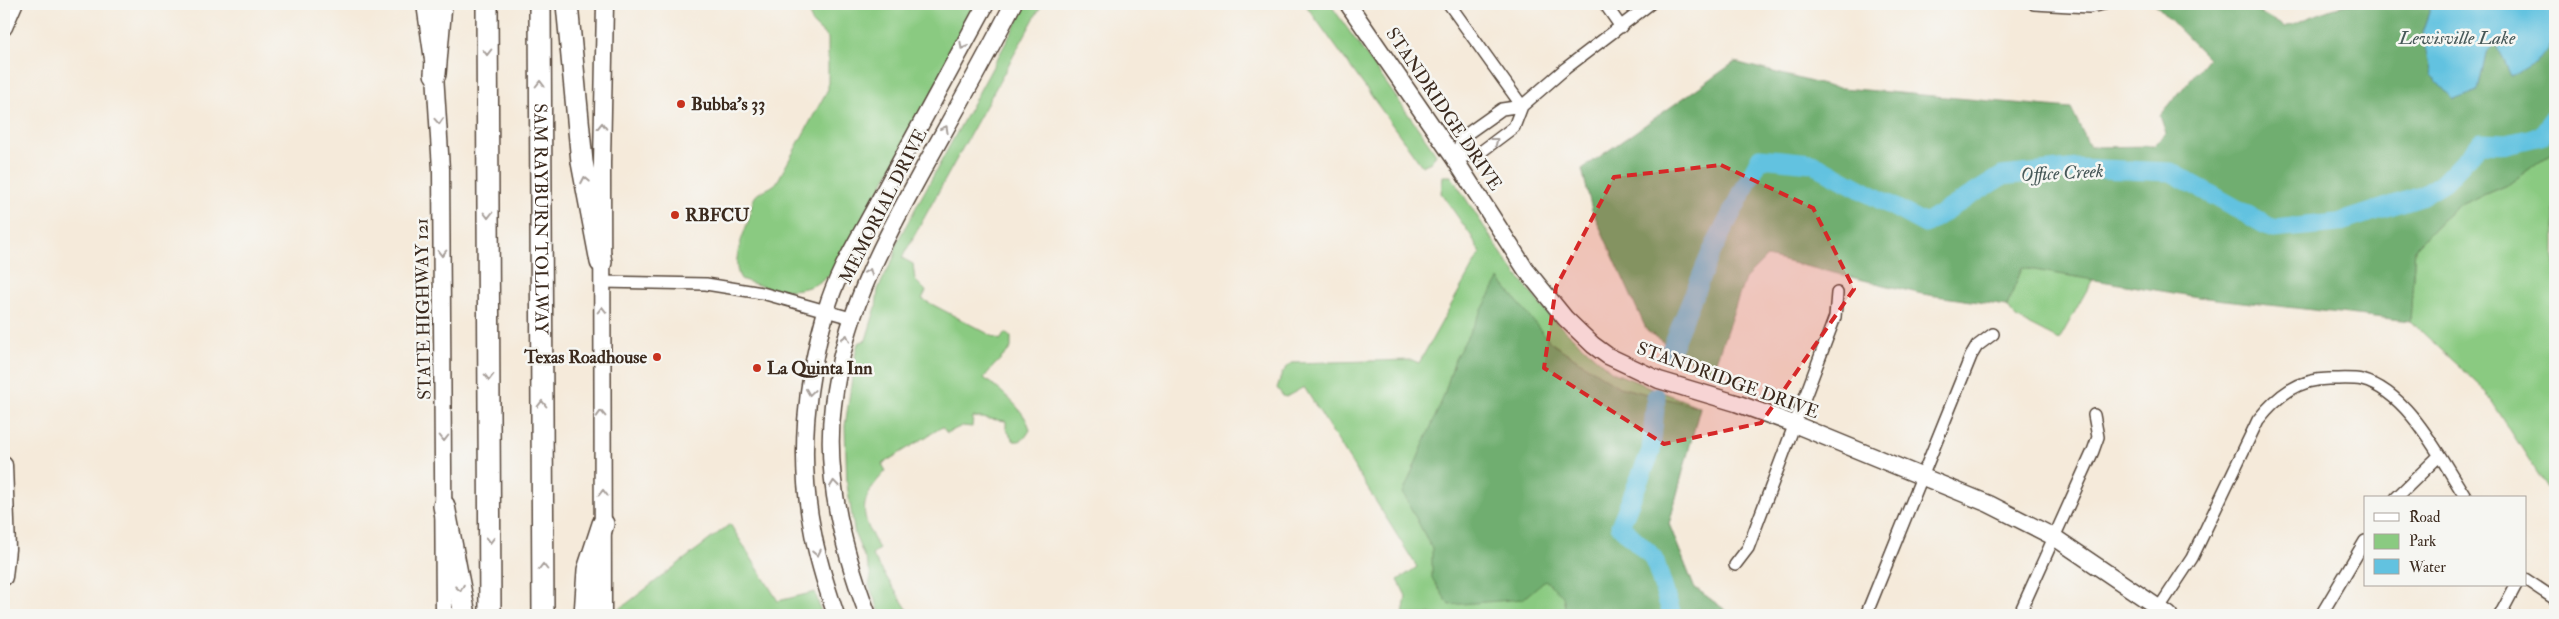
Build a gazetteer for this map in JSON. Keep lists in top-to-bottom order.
{
  "streets": {
    "highway": ["SAM RAYBURN TOLLWAY"],
    "street": ["STANDRIDGE DRIVE", "MEMORIAL DRIVE", "STATE HIGHWAY 121"]
  },
  "one_way": ["STATE HIGHWAY 121"],
  "water": ["Lewisville Lake", "Office Creek"],
  "places": [
    "Bubba's 33",
    "RBFCU",
    "Texas Roadhouse",
    "La Quinta Inn"
  ],
  "legend": ["Road", "Park", "Water"]
}
